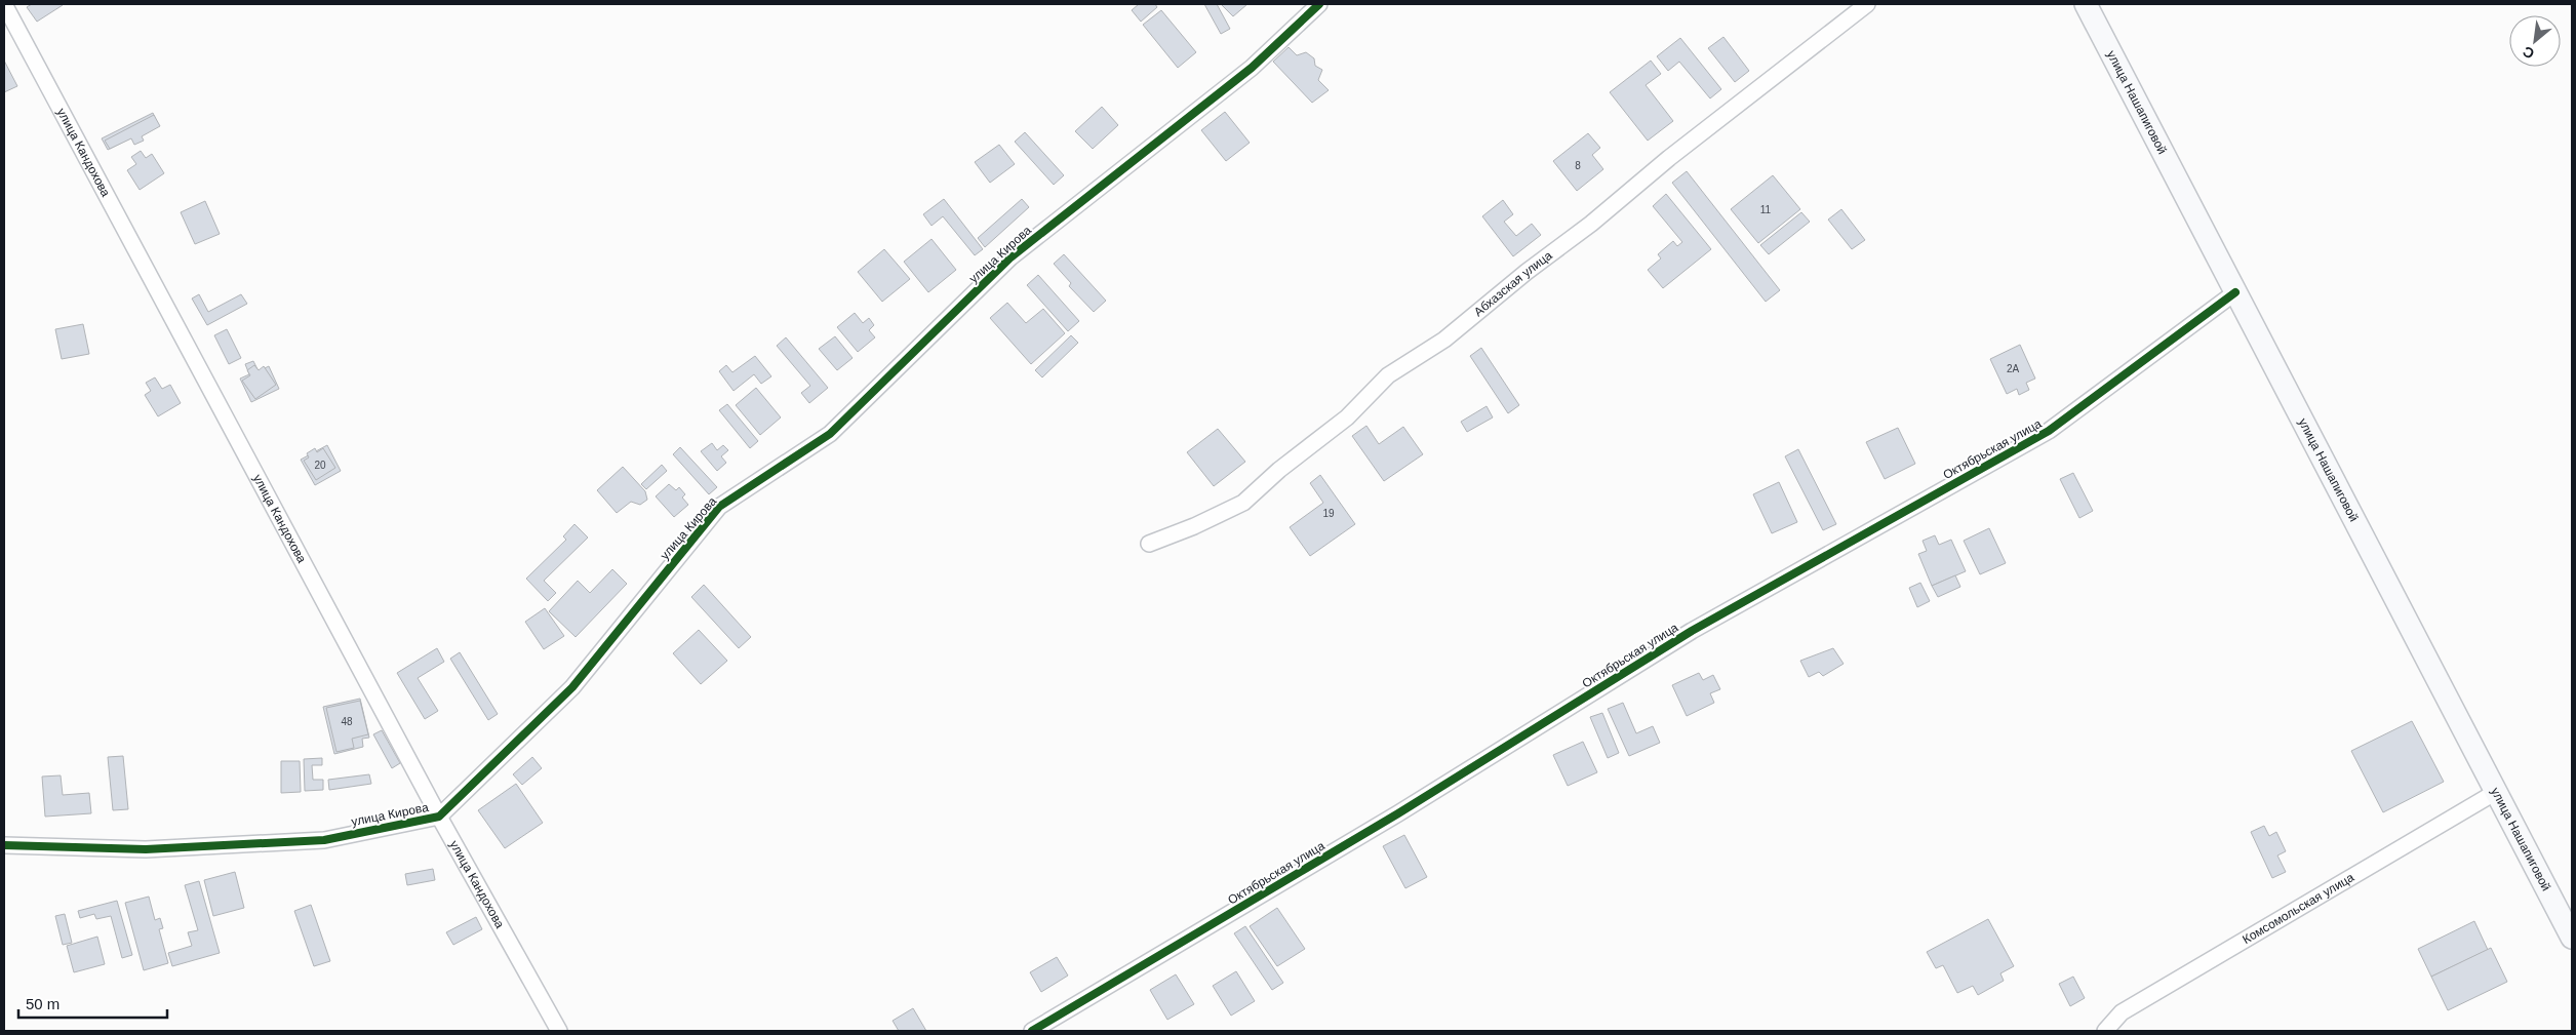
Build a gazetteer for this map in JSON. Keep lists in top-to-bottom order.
{
  "streets": {
    "street": [
      "улица Нашапиговой",
      "улица Кандохова",
      "улица Кирова",
      "Абхазская улица",
      "Октябрьская улица",
      "Комсомольская улица"
    ]
  },
  "crossings": [
    ["улица Нашапиговой", "Октябрьская улица"],
    ["улица Нашапиговой", "Комсомольская улица"],
    ["улица Кандохова", "улица Кирова"]
  ],
  "house_numbers": [
    "8",
    "11",
    "2А",
    "20",
    "19",
    "48"
  ],
  "scale_bar": "50 m",
  "north": "bottom left"
}
